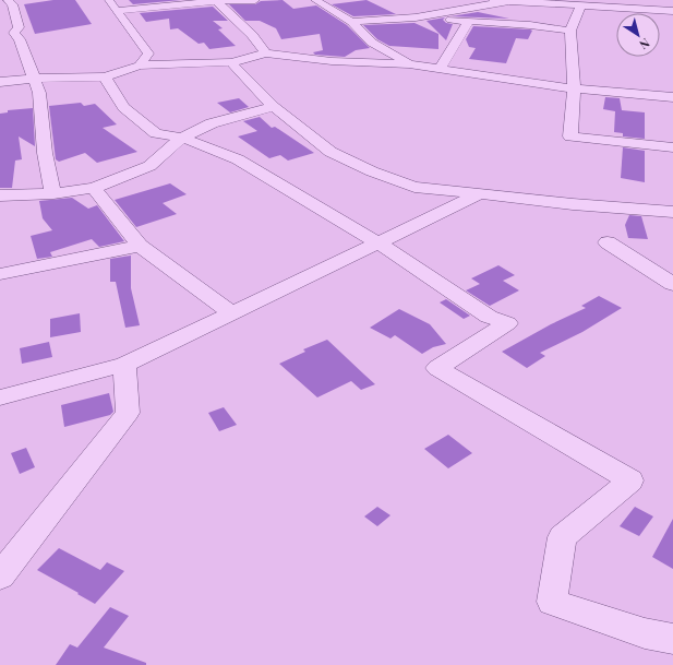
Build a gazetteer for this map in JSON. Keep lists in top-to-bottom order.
{
  "north": "bottom right"
}
